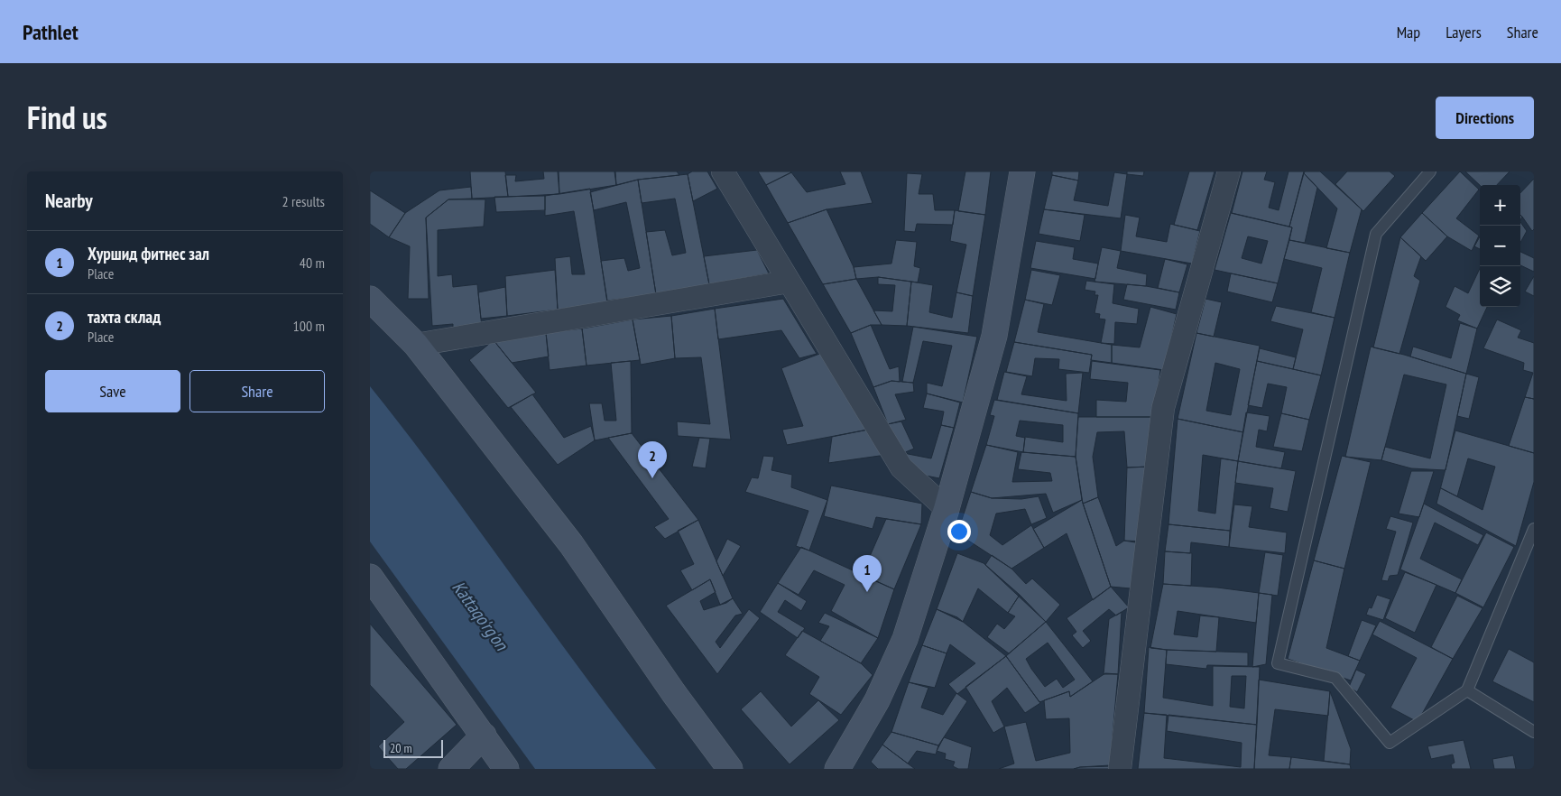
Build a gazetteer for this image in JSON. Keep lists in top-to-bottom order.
{
  "water": ["Kattaqo'rg'on"],
  "scale_bar": "20 m",
  "page": {
    "header": "Pathlet",
    "nav": ["Map", "Layers", "Share"],
    "title": "Find us",
    "buttons": [
      "Directions",
      ["Save", "Share"]
    ],
    "heading": ["Nearby", "2 results"],
    "map_buttons": ["+", "−"],
    "list": [
      {
        "mark": "1",
        "name": "Хуршид фитнес зал",
        "note": "Place",
        "value": "40 m"
      },
      {
        "mark": "2",
        "name": "тахта склад",
        "note": "Place",
        "value": "100 m"
      }
    ],
    "pins": ["2", "1"],
    "scale": "20 m"
  }
}
